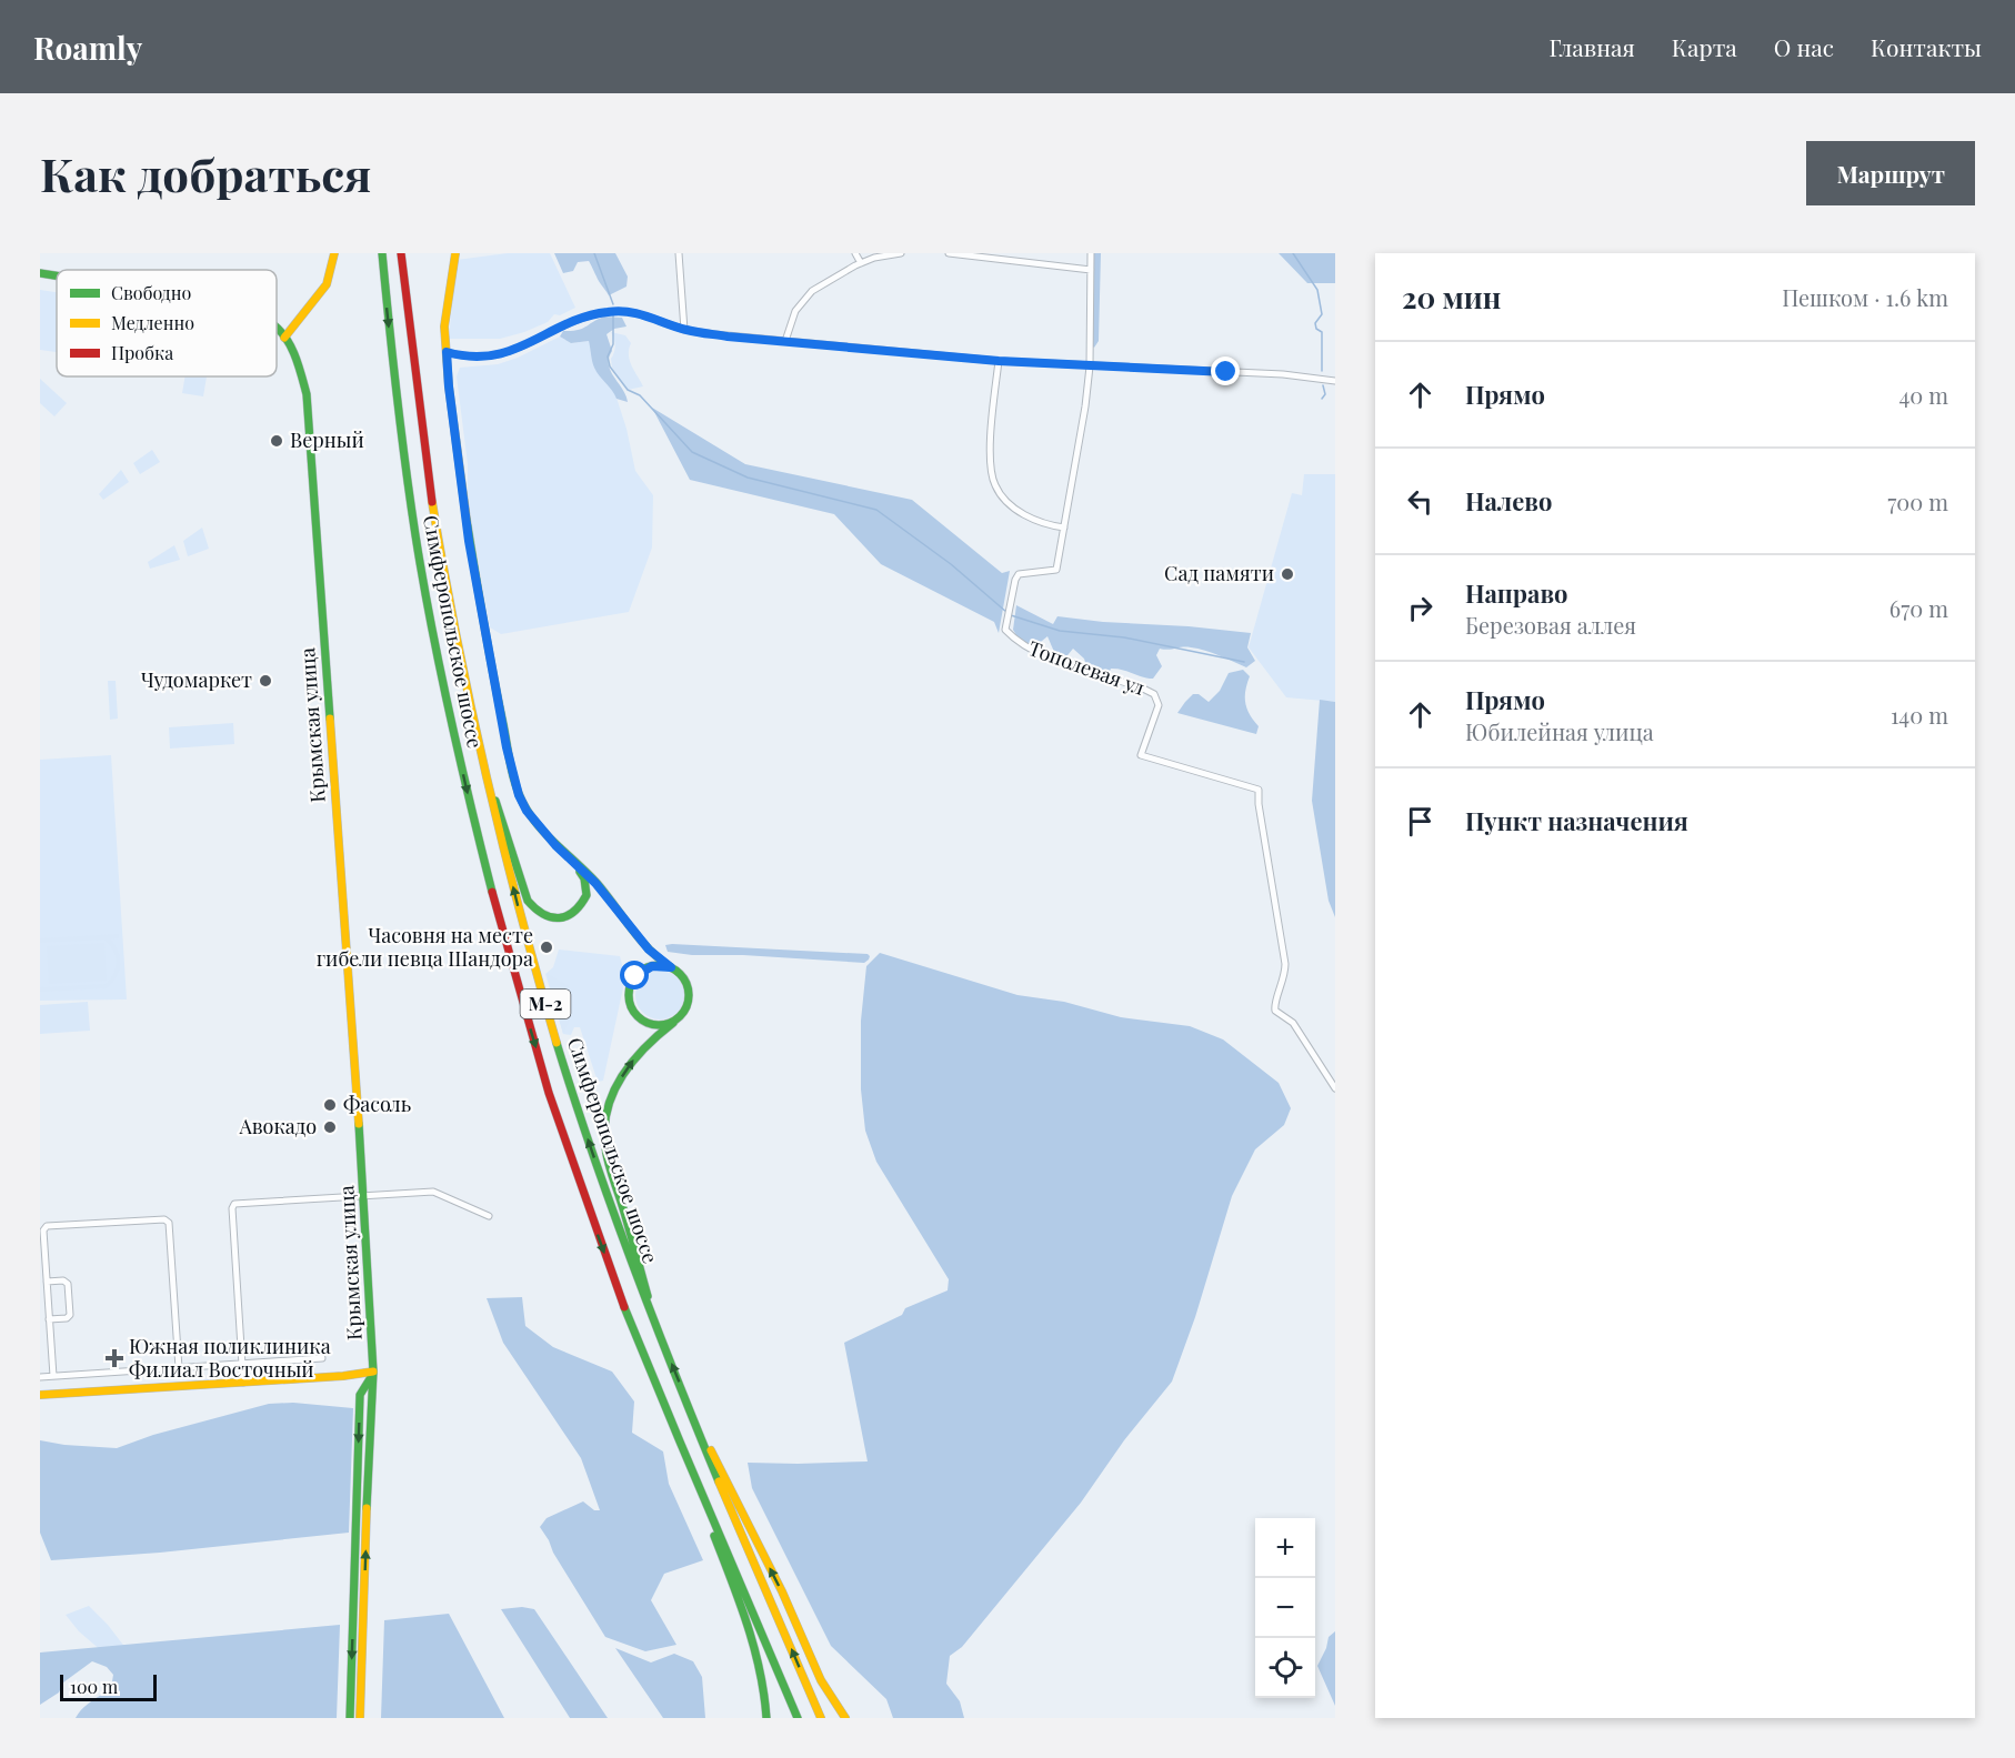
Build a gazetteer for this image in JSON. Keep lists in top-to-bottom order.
{
  "streets": {
    "main road": ["Симферопольское шоссе", "Крымская улица", "М-2"],
    "street": ["Тополевая ул"]
  },
  "places": {
    "other": [
      "Верный",
      "Сад памяти",
      "Чудомаркет",
      "Часовня на месте гибели певца Шандора",
      "Фасоль",
      "Авокадо"
    ],
    "health": ["Южная поликлиника Филиал Восточный"]
  },
  "legend": ["Свободно", "Медленно", "Пробка"],
  "scale_bar": "100 m",
  "page": {
    "header": "Roamly",
    "nav": [
      "Главная",
      "Карта",
      "О нас",
      "Контакты"
    ],
    "buttons": "Маршрут",
    "title": "Как добраться",
    "heading": ["20 мин", "Пешком · 1.6 km"],
    "list": [
      ["Прямо", "40 m"],
      ["Налево", "700 m"],
      ["Направо", "Березовая аллея", "670 m"],
      ["Прямо", "Юбилейная улица", "140 m"],
      "Пункт назначения"
    ],
    "map_buttons": ["+", "−"],
    "scale": "100 m"
  }
}
